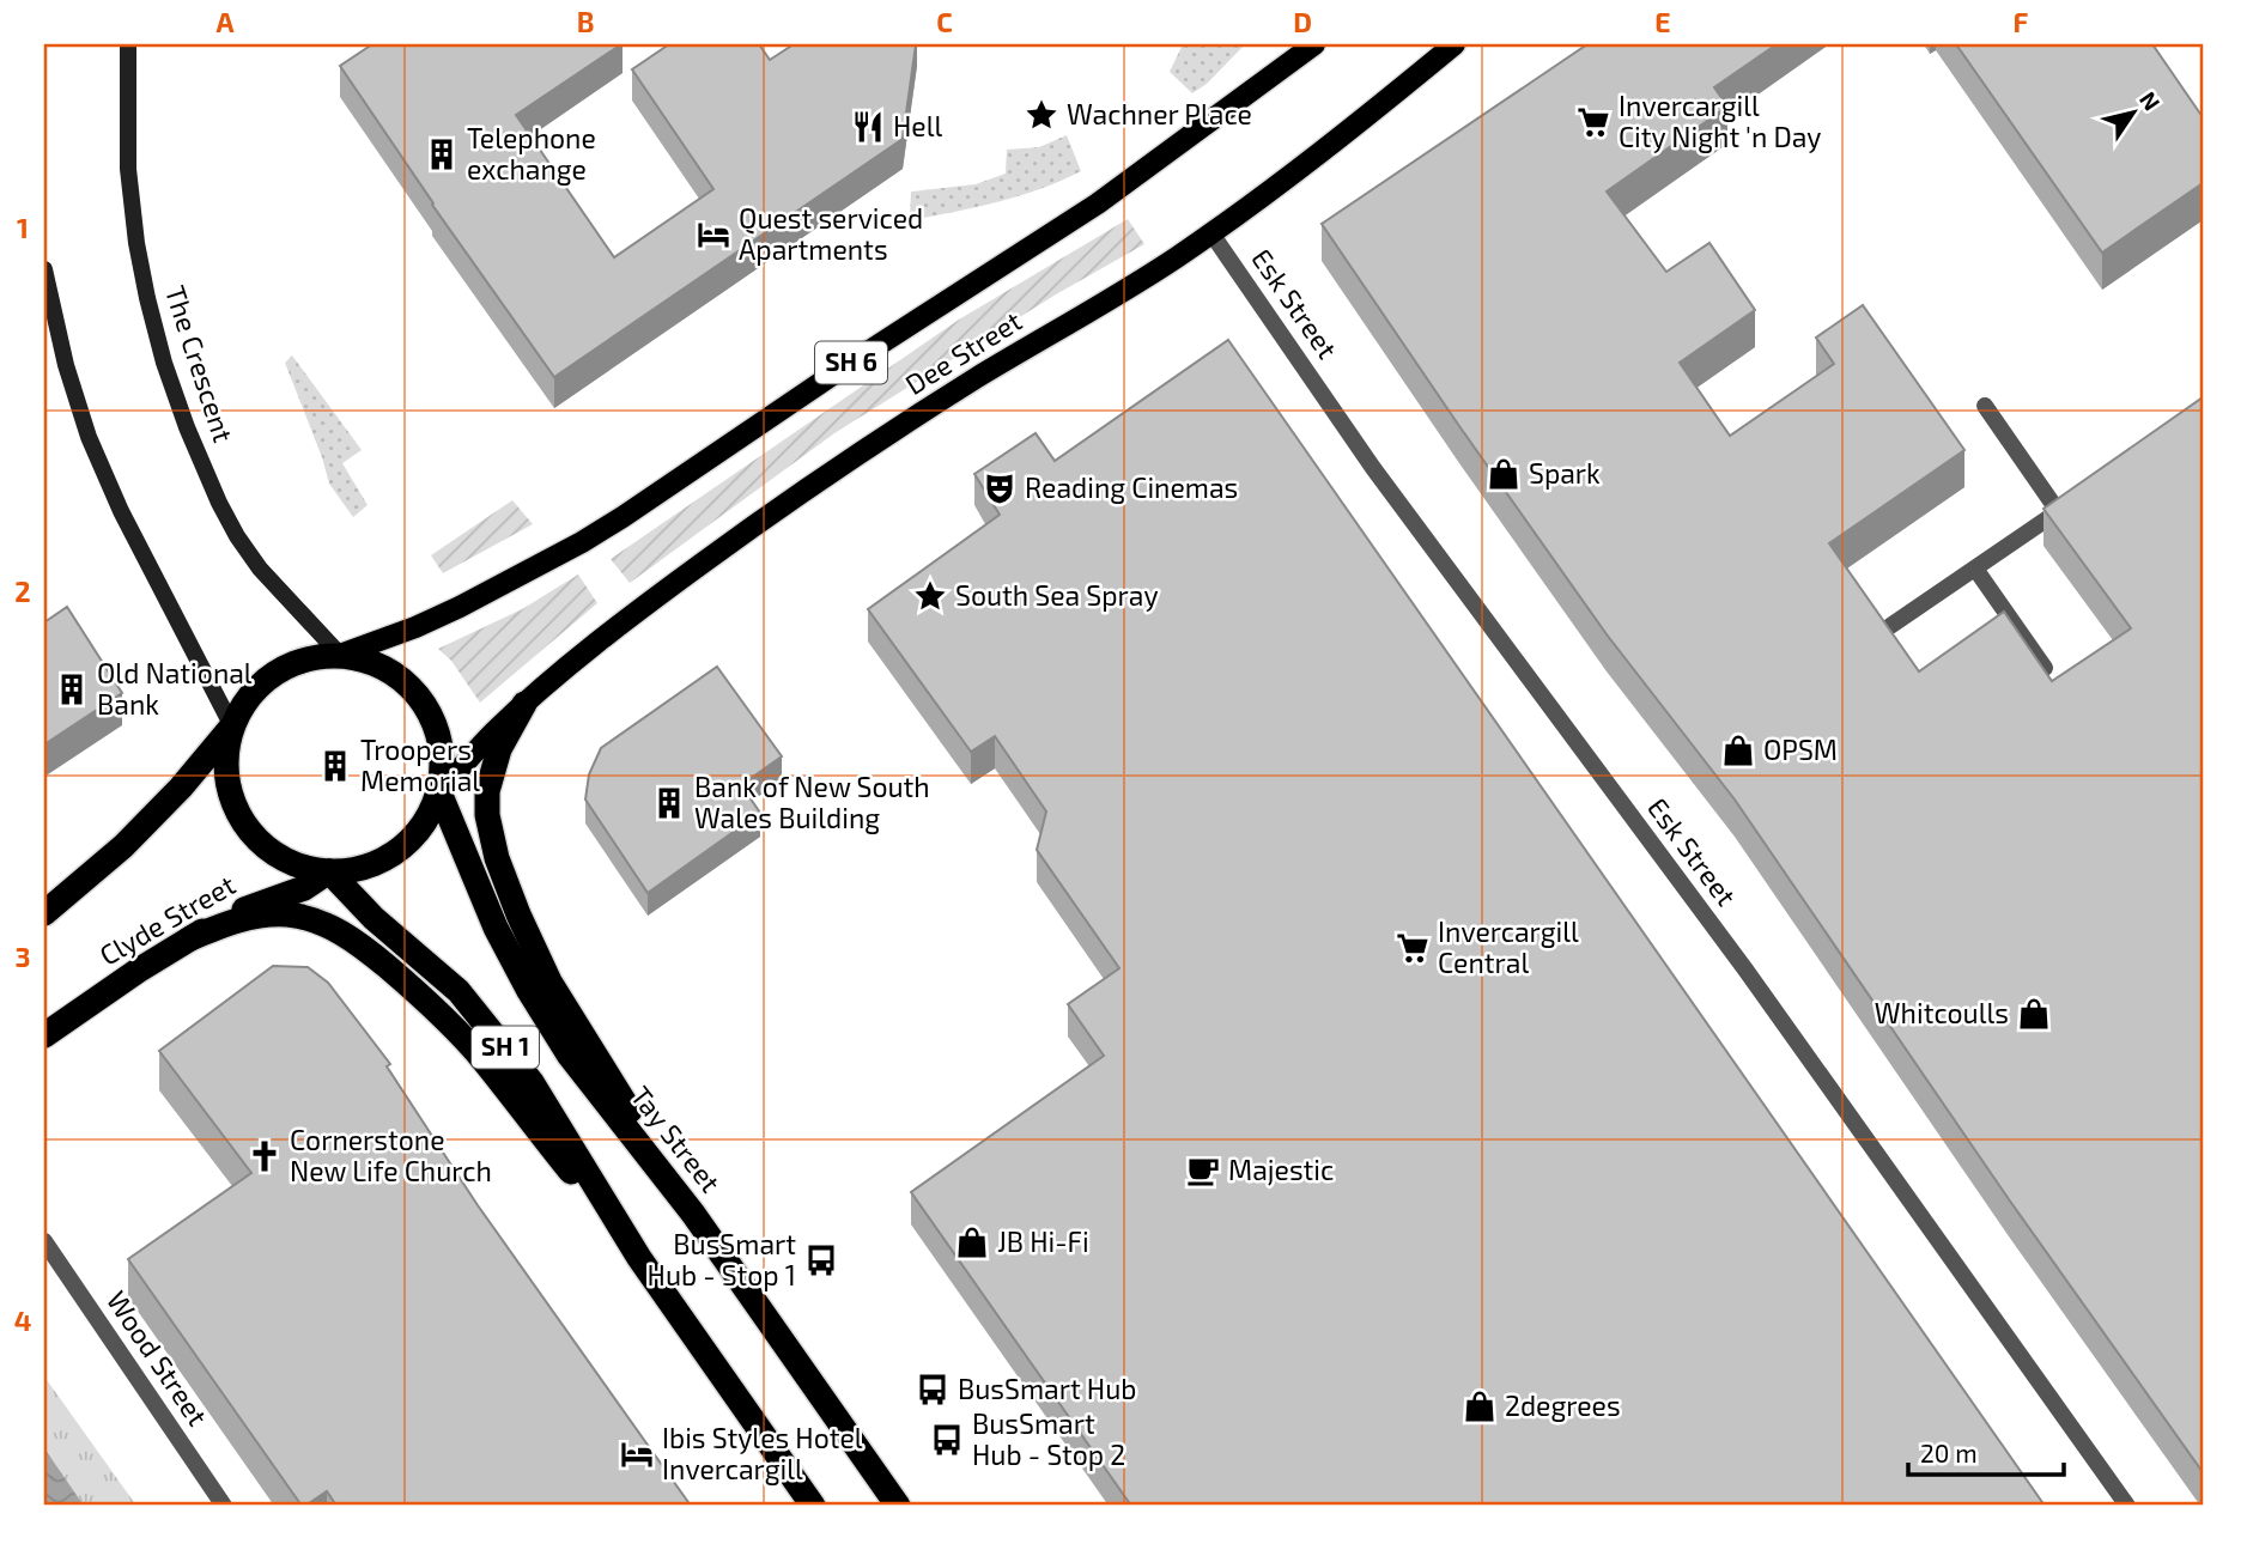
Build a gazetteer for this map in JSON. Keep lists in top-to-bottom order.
{
  "streets": {
    "highway": ["Clyde Street", "SH 1", "Tay Street"],
    "main road": ["Dee Street", "SH 6"],
    "street": ["Esk Street", "The Crescent", "Wood Street"]
  },
  "crossings": [
    ["Esk Street", "Dee Street"],
    ["Dee Street", "The Crescent"],
    ["Dee Street", "Clyde Street"],
    ["Dee Street", "SH 1"],
    ["Dee Street", "Tay Street"],
    ["The Crescent", "Clyde Street"],
    ["The Crescent", "SH 1"],
    ["The Crescent", "Tay Street"],
    ["Clyde Street", "SH 1"],
    ["Clyde Street", "Tay Street"],
    ["SH 1", "Tay Street"]
  ],
  "places": {
    "place": ["Wachner Place", "South Sea Spray"],
    "supermarket": ["Invercargill City Night 'n Day", "Invercargill Central"],
    "restaurant": ["Hell"],
    "building": [
      "Telephone exchange",
      "Old National Bank",
      "Troopers Memorial",
      "Bank of New South Wales Building"
    ],
    "hotel": ["Quest serviced Apartments", "Ibis Styles Hotel Invercargill"],
    "shop": [
      "Spark",
      "OPSM",
      "Whitcoulls",
      "JB Hi-Fi",
      "2degrees"
    ],
    "theatre": ["Reading Cinemas"],
    "church": ["Cornerstone New Life Church"],
    "cafe": ["Majestic"],
    "bus stop": ["BusSmart Hub - Stop 1", "BusSmart Hub", "BusSmart Hub - Stop 2"]
  },
  "scale_bar": "20 m",
  "north": "top right",
  "grid": {
    "columns": [
      "A",
      "B",
      "C",
      "D",
      "E",
      "F"
    ],
    "rows": [
      "1",
      "2",
      "3",
      "4"
    ]
  }
}
